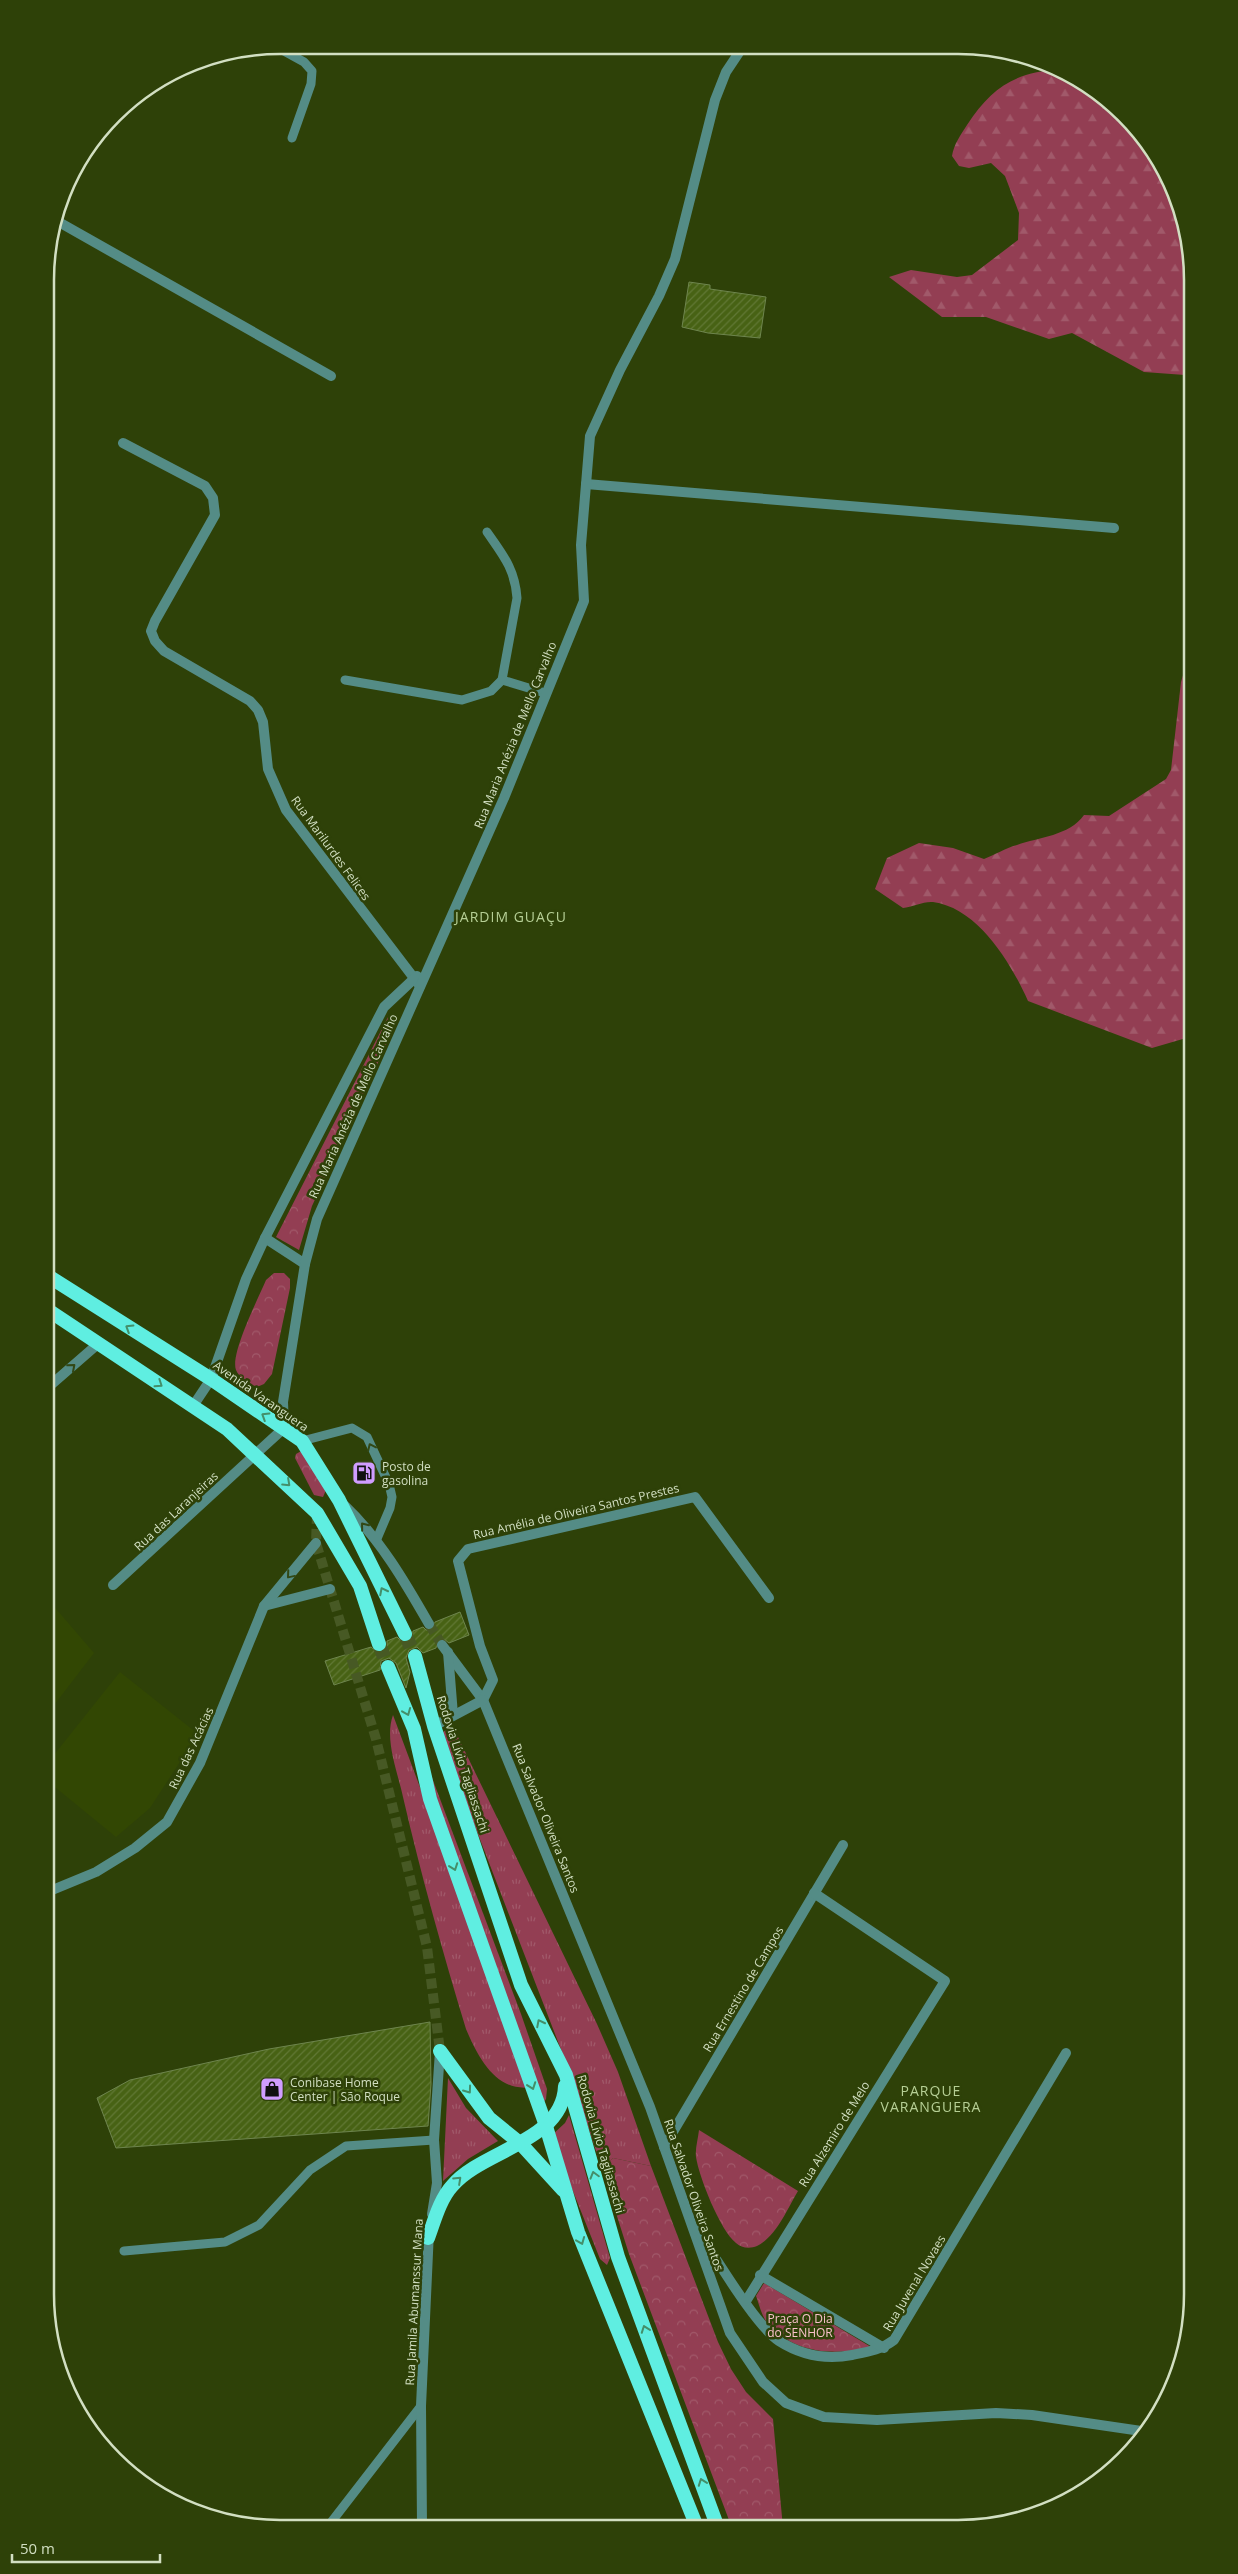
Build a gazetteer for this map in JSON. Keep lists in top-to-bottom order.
{
  "streets": {
    "highway": ["Avenida Varanguera", "Rodovia Lívio Tagliassachi"],
    "street": [
      "Rua Maria Anézia de Mello Carvalho",
      "Rua Marilurdes Felices",
      "Rua das Laranjeiras",
      "Rua Amélia de Oliveira Santos Prestes",
      "Rua das Acácias",
      "Rua Salvador Oliveira Santos",
      "Rua Ernestino de Campos",
      "Rua Alzemiro de Melo",
      "Rua Juvenal Novaes",
      "Rua Jamila Abumanssur Mana"
    ]
  },
  "crossings": [
    ["Rua Maria Anézia de Mello Carvalho", "Rua Marilurdes Felices"],
    ["Rua Maria Anézia de Mello Carvalho", "Avenida Varanguera"],
    ["Rua Maria Anézia de Mello Carvalho", "Rua das Laranjeiras"],
    ["Avenida Varanguera", "Rua das Laranjeiras"],
    ["Rua Amélia de Oliveira Santos Prestes", "Rua Salvador Oliveira Santos"],
    ["Rua Salvador Oliveira Santos", "Rua Ernestino de Campos"],
    ["Rua Salvador Oliveira Santos", "Rua Juvenal Novaes"],
    ["Rua Ernestino de Campos", "Rua Alzemiro de Melo"],
    ["Rua Alzemiro de Melo", "Rua Juvenal Novaes"]
  ],
  "districts": ["JARDIM GUAÇU", "PARQUE VARANGUERA"],
  "parks": ["Praça O Dia do SENHOR"],
  "places": {
    "fuel station": ["Posto de gasolina"],
    "shop": ["Conibase Home Center | São Roque"]
  },
  "scale_bar": "50 m"
}
